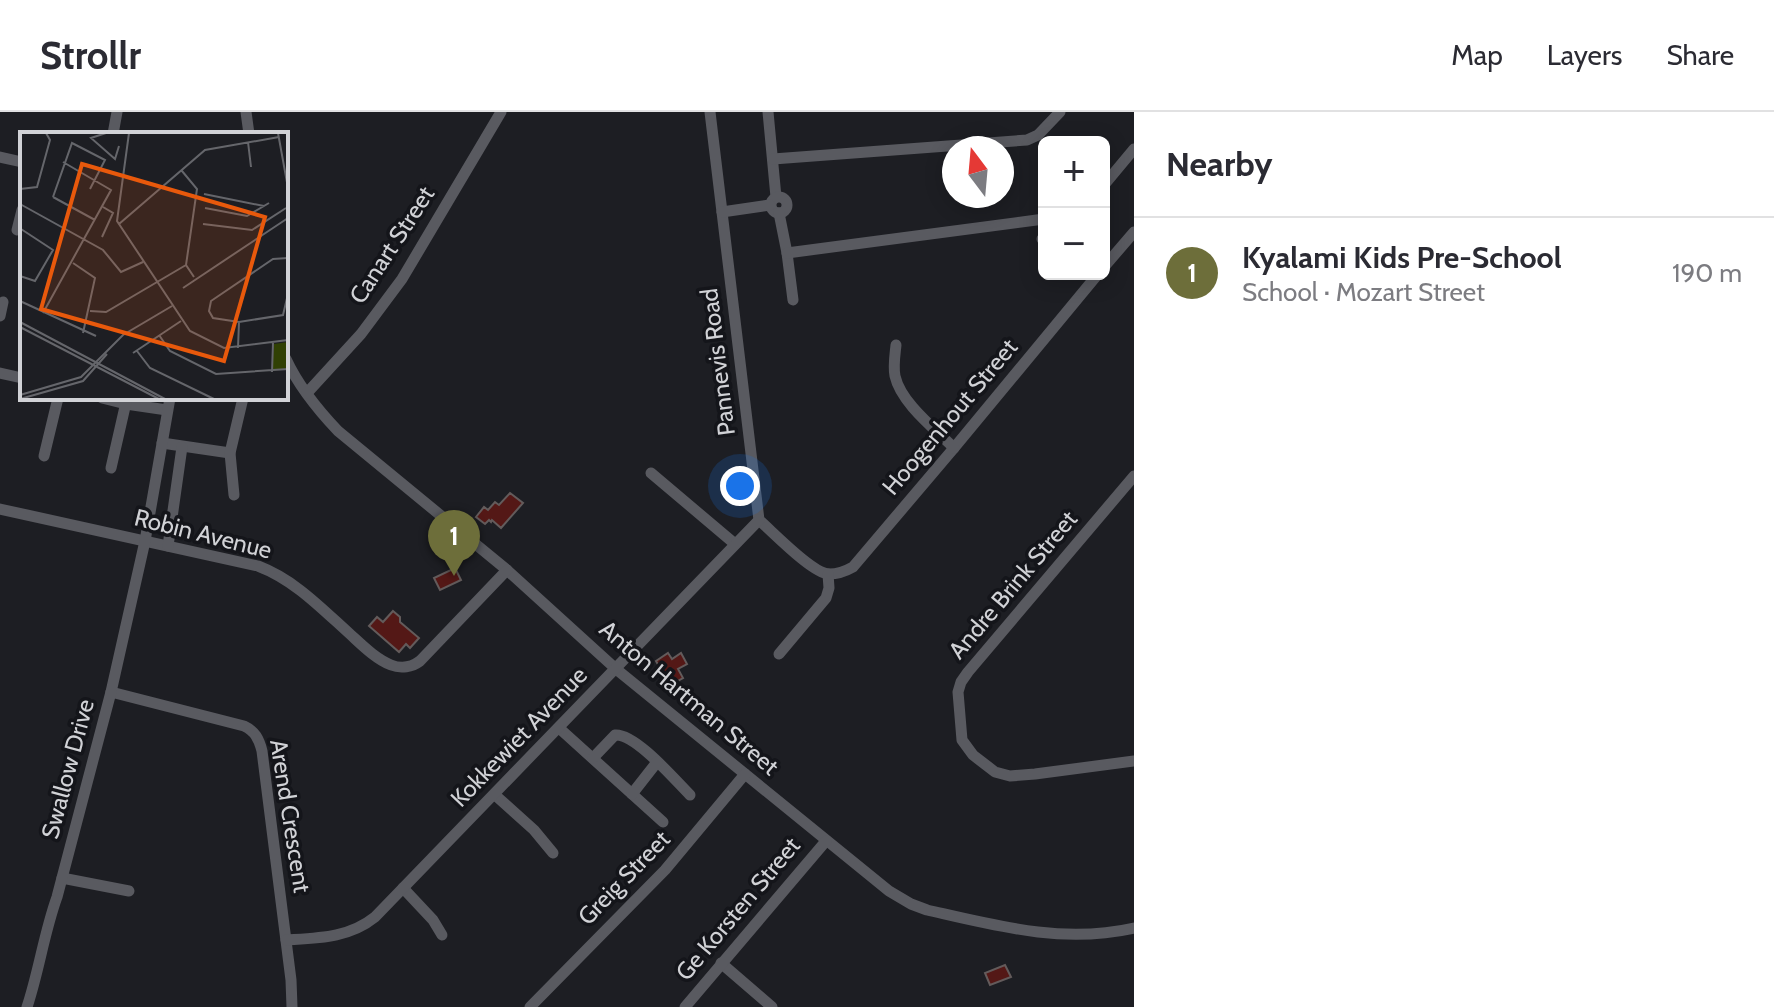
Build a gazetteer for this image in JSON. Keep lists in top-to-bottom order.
{
  "streets": {
    "street": [
      "Canart Street",
      "Pannevis Road",
      "Hoogenhout Street",
      "Robin Avenue",
      "Andre Brink Street",
      "Anton Hartman Street",
      "Kokkewiet Avenue",
      "Swallow Drive",
      "Arend Crescent",
      "Greig Street",
      "Ge Korsten Street"
    ]
  },
  "crossings": [
    ["Canart Street", "Anton Hartman Street"],
    ["Pannevis Road", "Kokkewiet Avenue"],
    ["Robin Avenue", "Anton Hartman Street"],
    ["Robin Avenue", "Swallow Drive"],
    ["Anton Hartman Street", "Kokkewiet Avenue"],
    ["Anton Hartman Street", "Greig Street"],
    ["Anton Hartman Street", "Ge Korsten Street"],
    ["Kokkewiet Avenue", "Arend Crescent"],
    ["Swallow Drive", "Arend Crescent"]
  ],
  "north": "top",
  "page": {
    "header": "Strollr",
    "nav": ["Map", "Layers", "Share"],
    "heading": "Nearby",
    "map_buttons": ["+", "−"],
    "list": [
      {
        "mark": "1",
        "name": "Kyalami Kids Pre-School",
        "note": "School · Mozart Street",
        "value": "190 m"
      }
    ],
    "pins": "1"
  }
}
